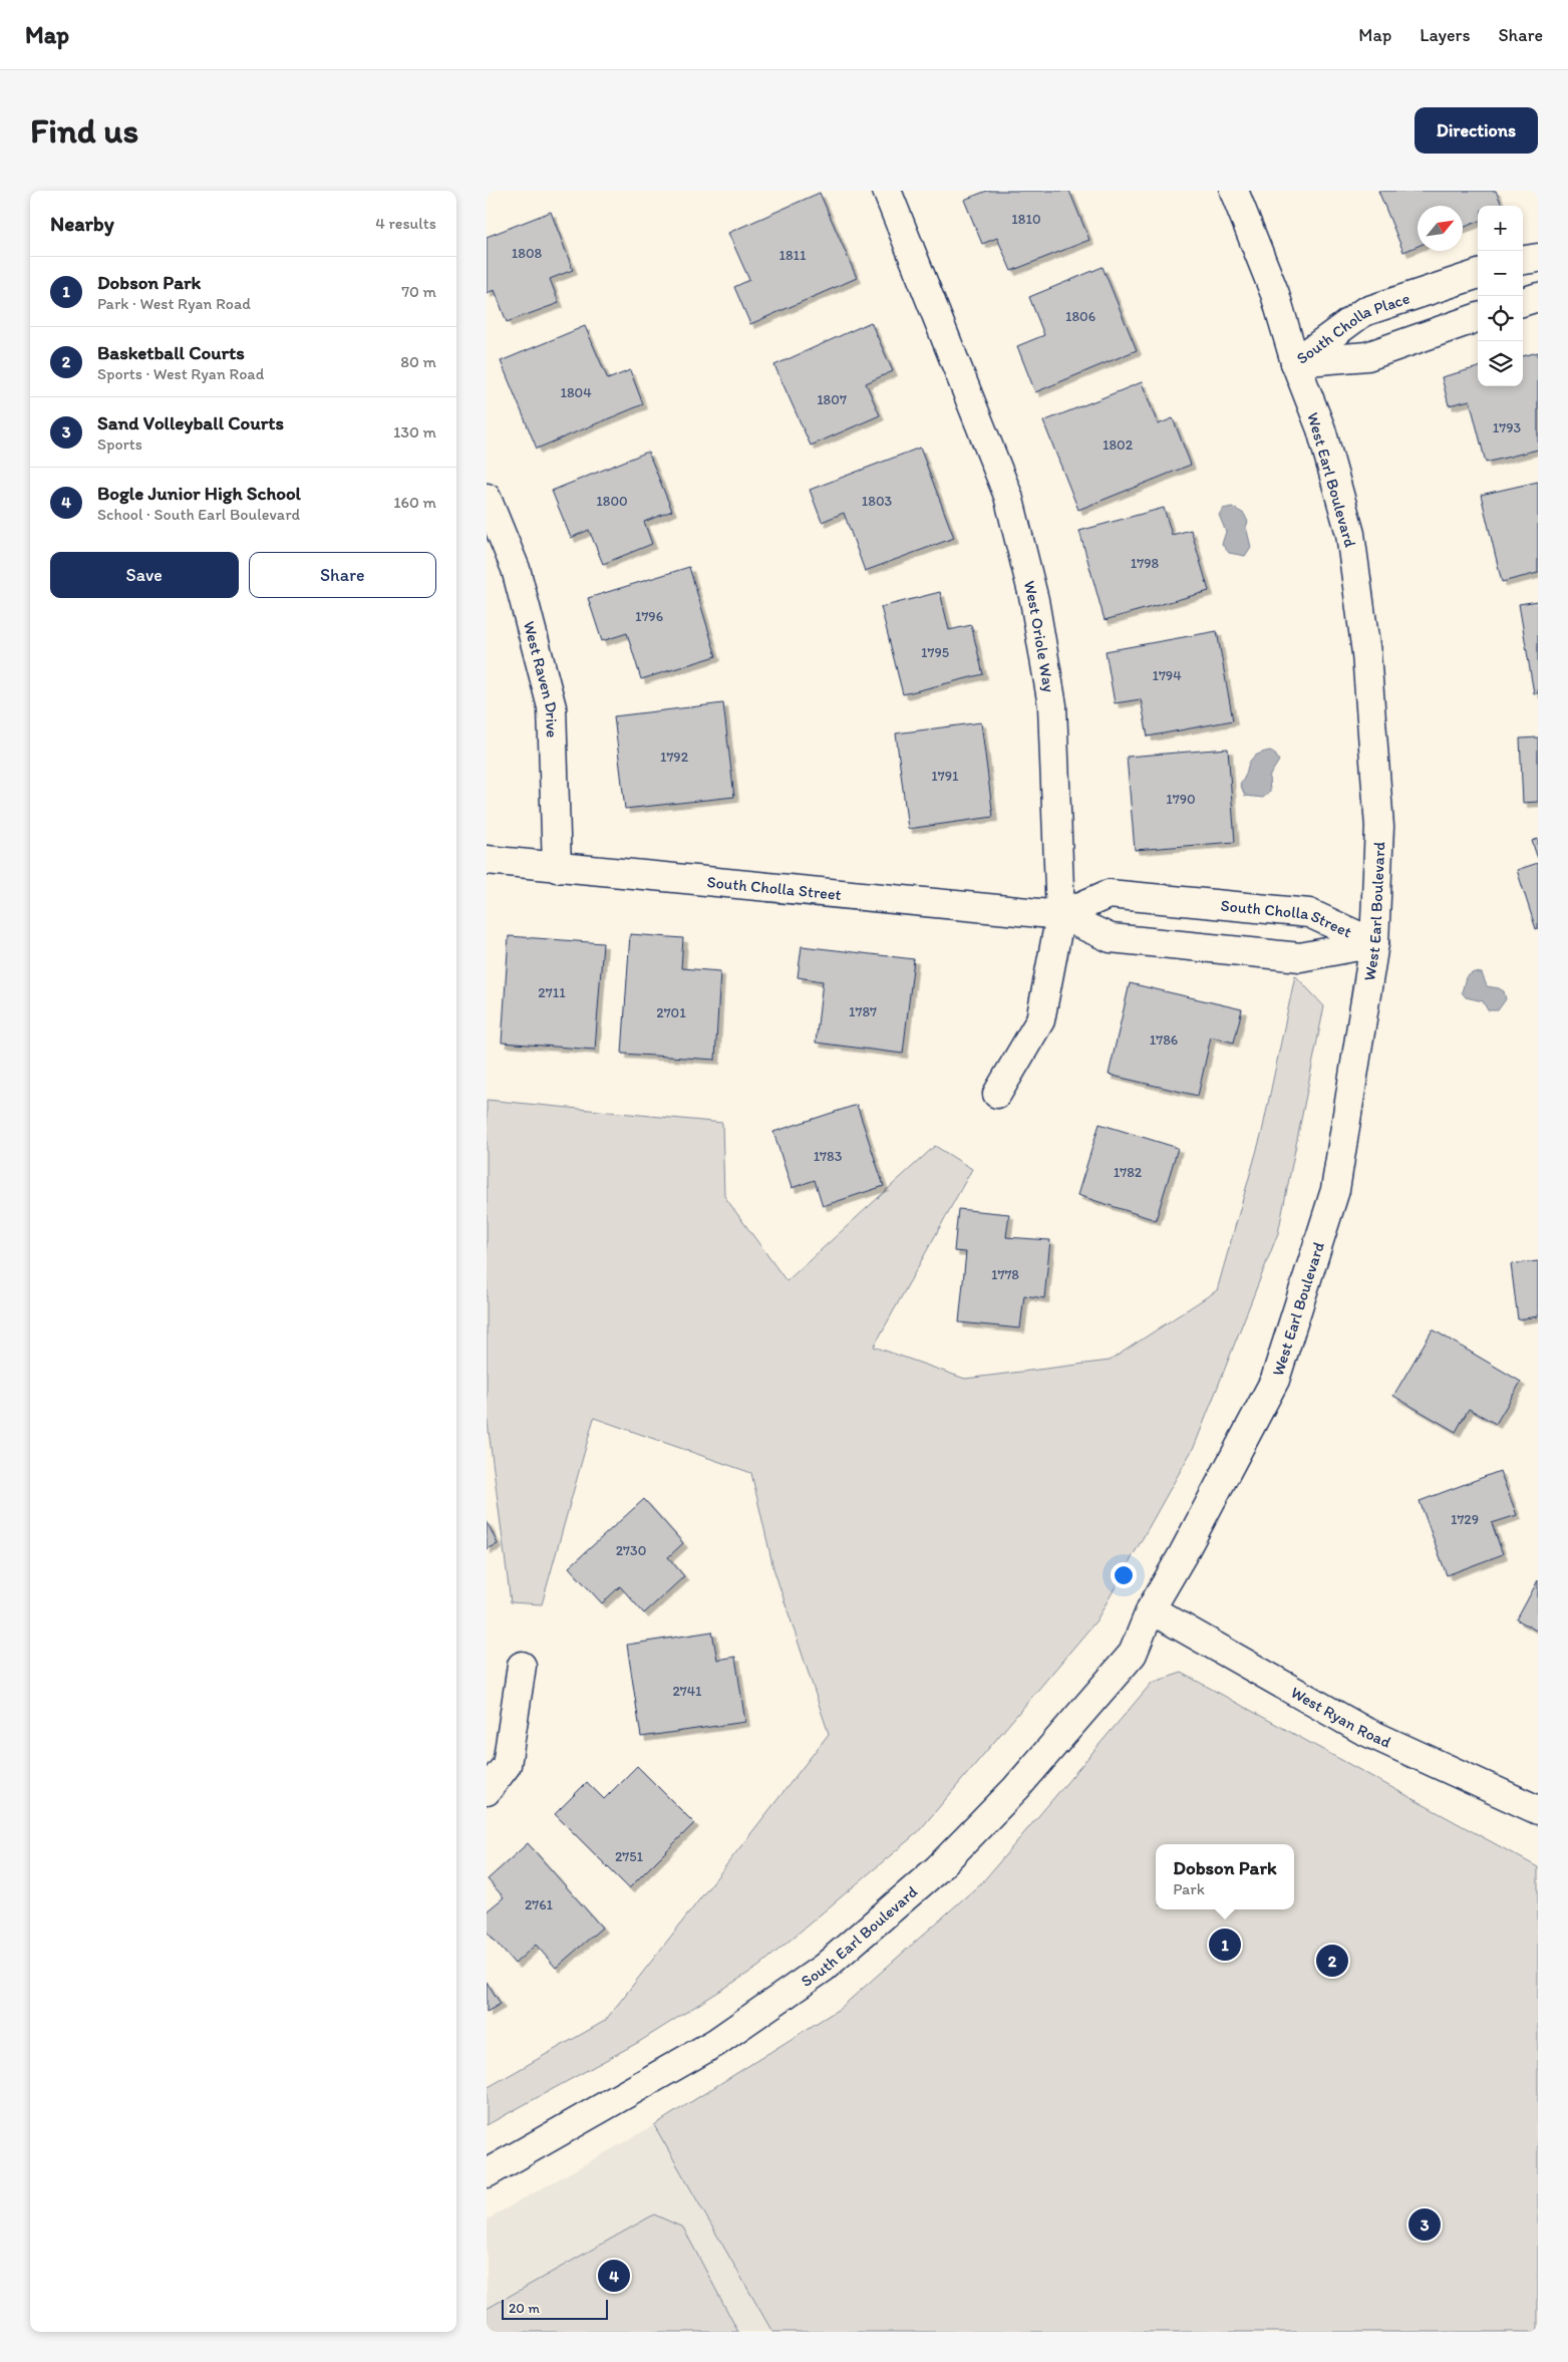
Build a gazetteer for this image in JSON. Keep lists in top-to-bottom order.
{
  "streets": {
    "street": [
      "South Cholla Place",
      "West Earl Boulevard",
      "West Oriole Way",
      "West Raven Drive",
      "South Cholla Street",
      "West Ryan Road",
      "South Earl Boulevard"
    ]
  },
  "crossings": [
    ["South Cholla Place", "West Earl Boulevard"],
    ["West Earl Boulevard", "South Cholla Street"],
    ["West Earl Boulevard", "West Ryan Road"],
    ["West Earl Boulevard", "South Earl Boulevard"],
    ["West Oriole Way", "South Cholla Street"],
    ["West Raven Drive", "South Cholla Street"],
    ["West Ryan Road", "South Earl Boulevard"]
  ],
  "house_numbers": [
    "1810",
    "1808",
    "1811",
    "1806",
    "1804",
    "1807",
    "1793",
    "1802",
    "1800",
    "1803",
    "1798",
    "1796",
    "1795",
    "1794",
    "1792",
    "1791",
    "1790",
    "2711",
    "1787",
    "2701",
    "1786",
    "1783",
    "1782",
    "1778",
    "1729",
    "2730",
    "2741",
    "2751",
    "2761"
  ],
  "scale_bar": "20 m",
  "north": "top right",
  "page": {
    "header": "Map",
    "nav": ["Map", "Layers", "Share"],
    "buttons": [
      "Directions",
      ["Save", "Share"]
    ],
    "title": "Find us",
    "heading": ["Nearby", "4 results"],
    "map_buttons": ["+", "−"],
    "list": [
      {
        "mark": "1",
        "name": "Dobson Park",
        "note": "Park · West Ryan Road",
        "value": "70 m"
      },
      {
        "mark": "2",
        "name": "Basketball Courts",
        "note": "Sports · West Ryan Road",
        "value": "80 m"
      },
      {
        "mark": "3",
        "name": "Sand Volleyball Courts",
        "note": "Sports",
        "value": "130 m"
      },
      {
        "mark": "4",
        "name": "Bogle Junior High School",
        "note": "School · South Earl Boulevard",
        "value": "160 m"
      }
    ],
    "popup": ["Dobson Park", "Park"],
    "pins": [
      "1",
      "2",
      "3",
      "4"
    ],
    "scale": "20 m"
  }
}
